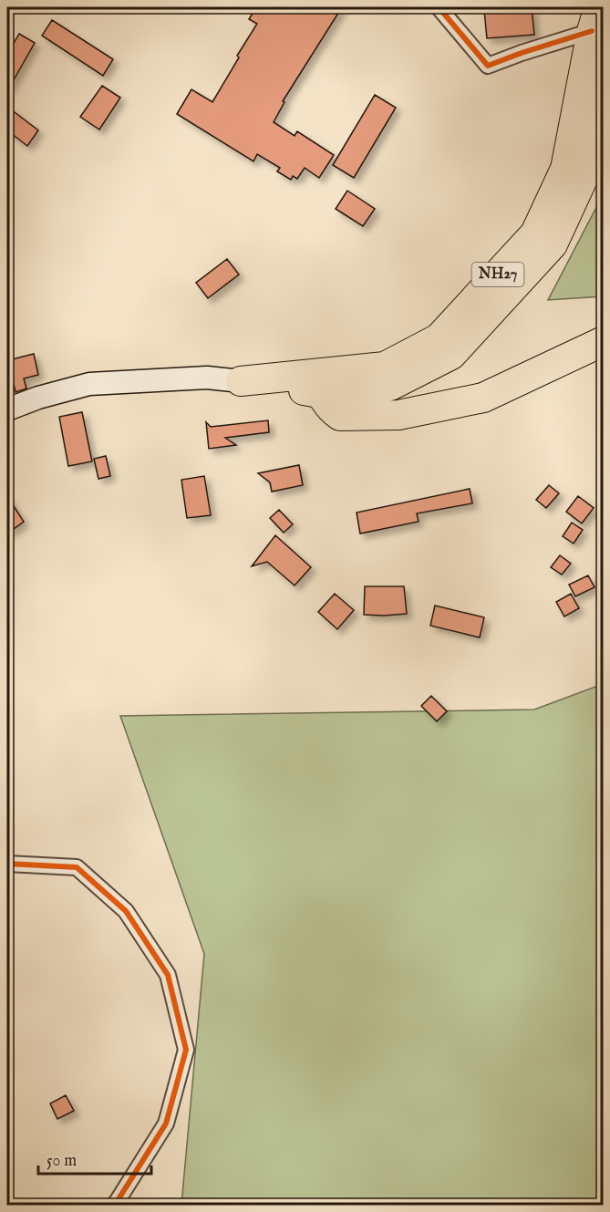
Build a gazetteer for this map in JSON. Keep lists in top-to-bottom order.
{
  "streets": {
    "highway": ["NH27"]
  },
  "scale_bar": "50 m"
}
